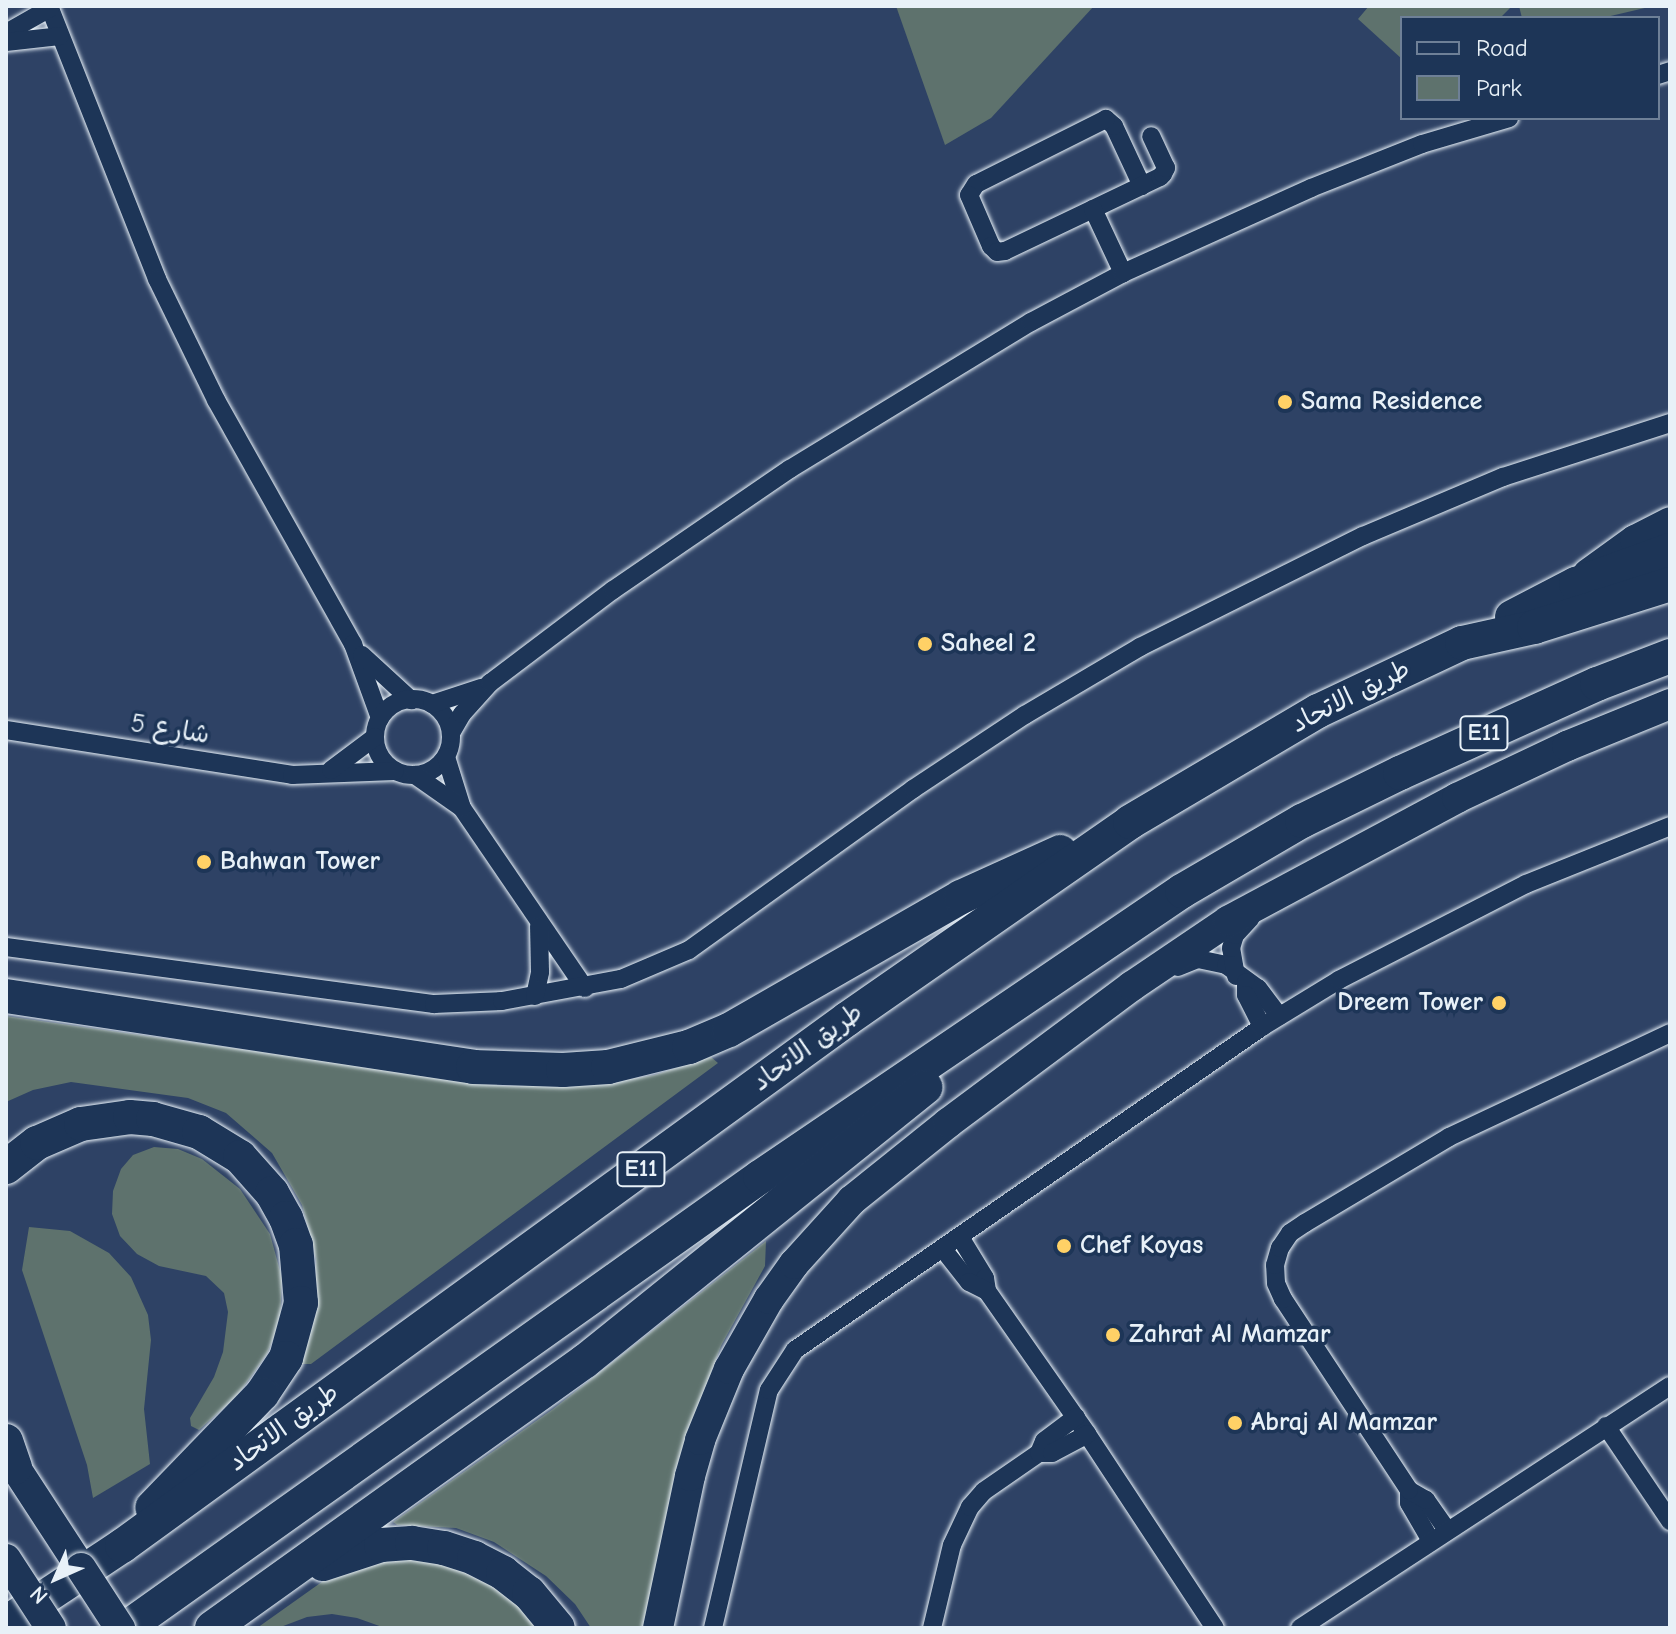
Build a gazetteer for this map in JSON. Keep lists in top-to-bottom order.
{
  "streets": {
    "highway": ["طريق الاتحاد", "E11"],
    "street": ["شارع 5"]
  },
  "places": [
    "Sama Residence",
    "Saheel 2",
    "Bahwan Tower",
    "Dreem Tower",
    "Chef Koyas",
    "Zahrat Al Mamzar",
    "Abraj Al Mamzar"
  ],
  "legend": ["Road", "Park"],
  "north": "bottom left"
}
